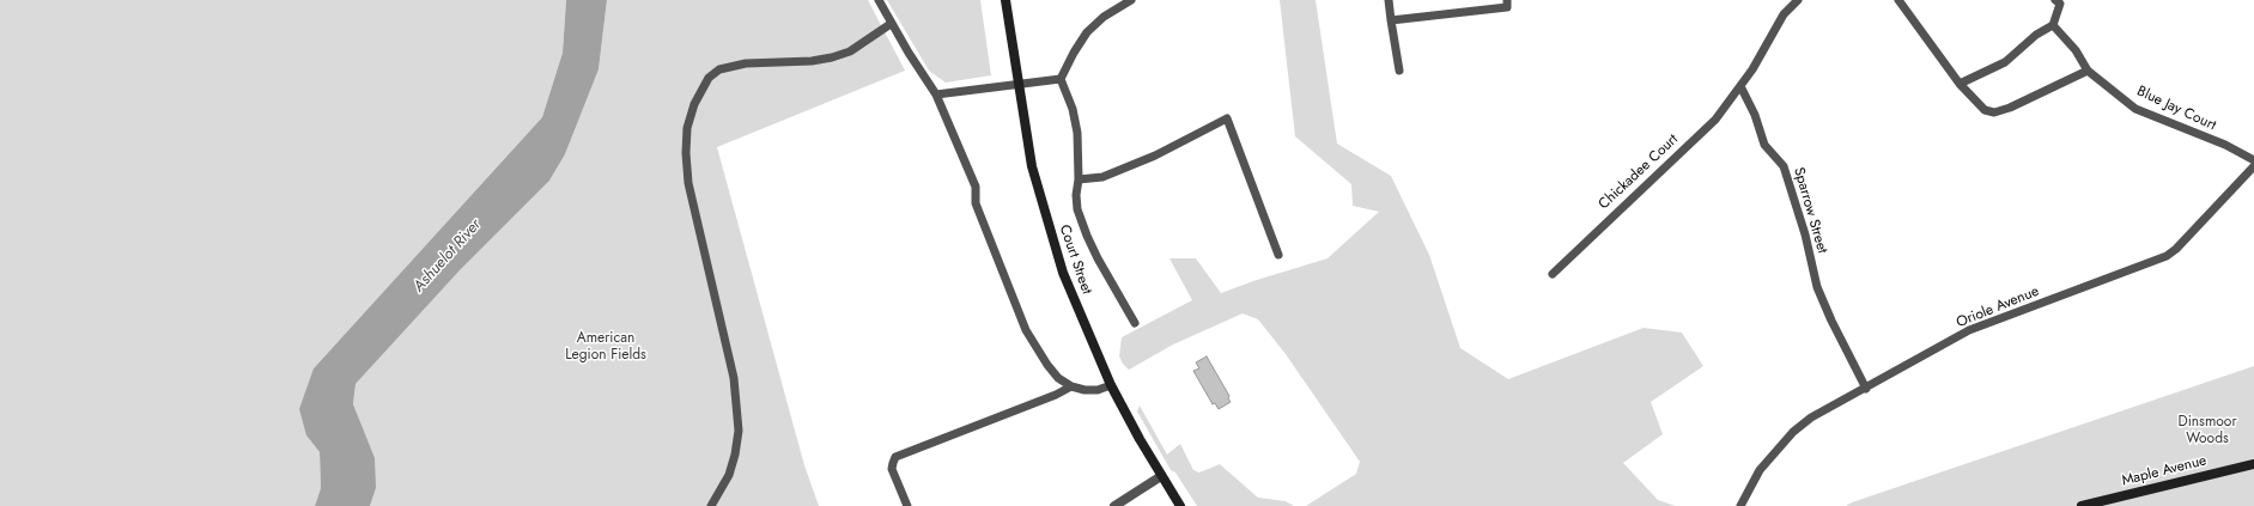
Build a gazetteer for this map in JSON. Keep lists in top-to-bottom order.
{
  "streets": {
    "main road": ["Court Street", "Maple Avenue"],
    "lane": [
      "Blue Jay Court",
      "Chickadee Court",
      "Sparrow Street",
      "Oriole Avenue"
    ]
  },
  "crossings": [
    ["Chickadee Court", "Sparrow Street"],
    ["Sparrow Street", "Oriole Avenue"]
  ],
  "water": ["Ashuelot River"],
  "parks": ["American Legion Fields", "Dinsmoor Woods"]
}
